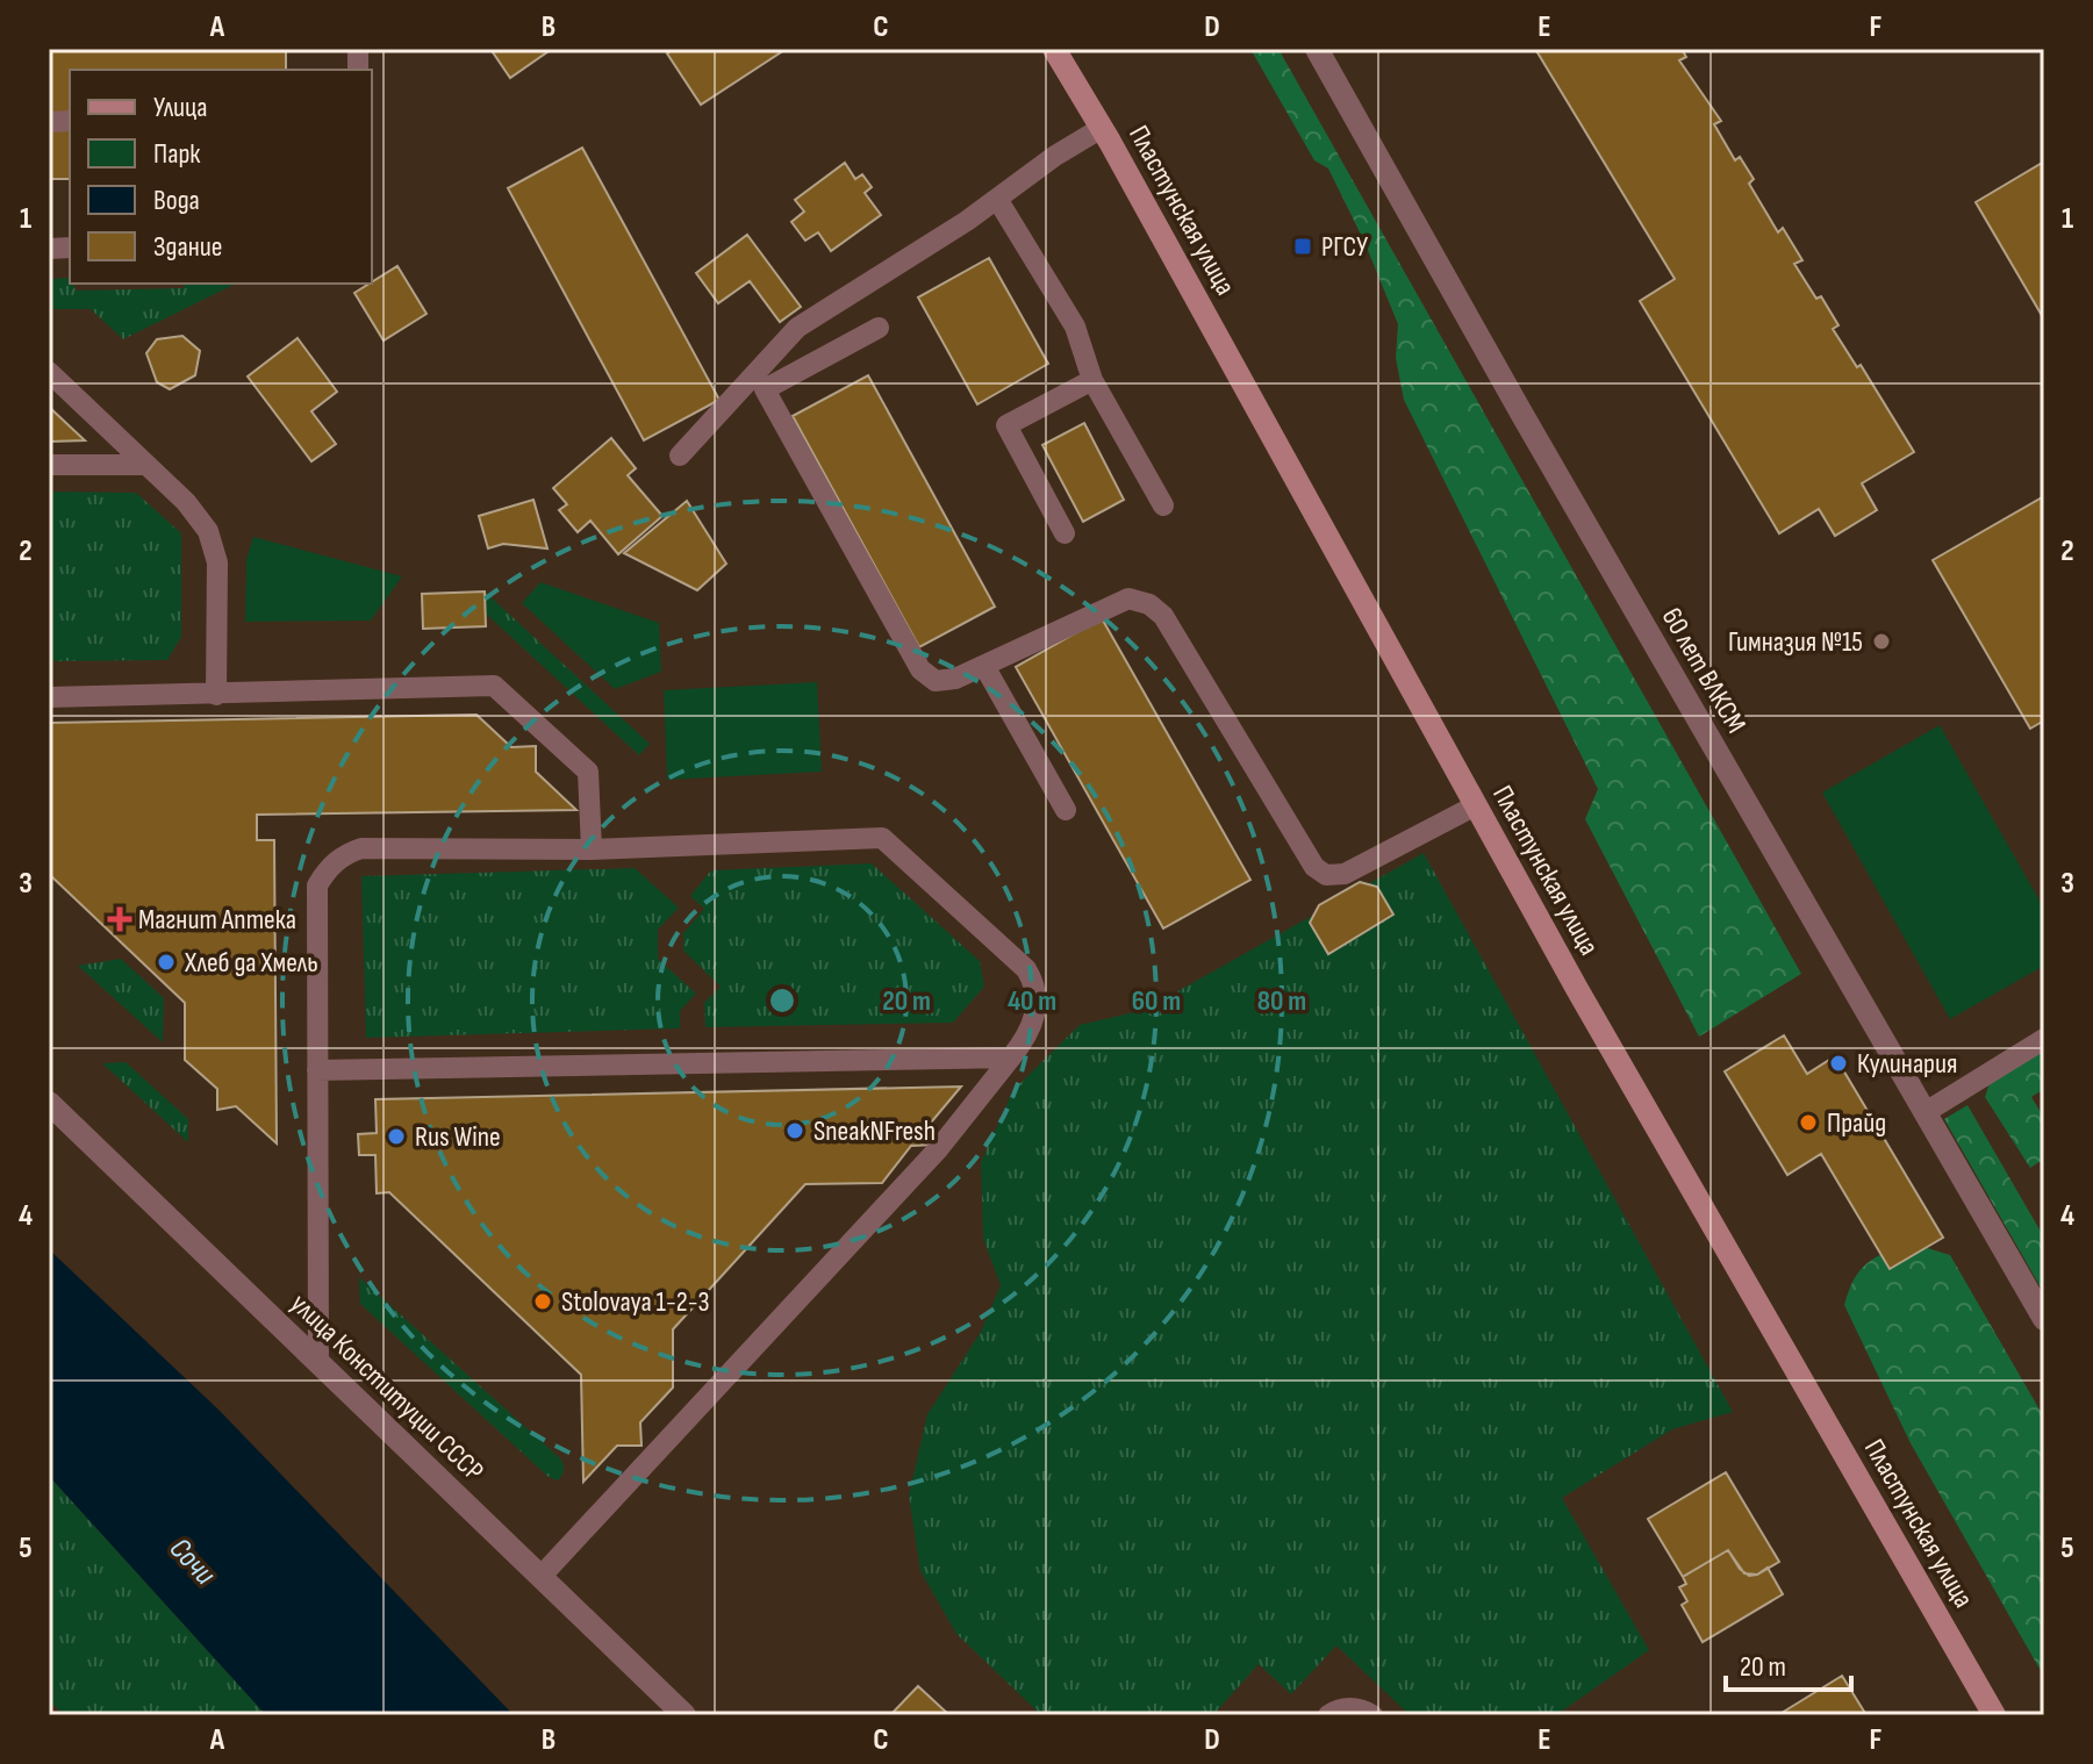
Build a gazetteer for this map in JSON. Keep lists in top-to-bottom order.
{
  "streets": {
    "main road": ["Пластунская улица"],
    "street": ["60 лет ВЛКСМ", "улица Конституции СССР"]
  },
  "water": ["Сочи"],
  "places": {
    "transit": ["РГСУ"],
    "other": [
      "Гимназия №15",
      "Хлеб да Хмель",
      "Кулинария",
      "Прайд",
      "SneakNFresh",
      "Rus Wine",
      "Stolovaya 1-2-3"
    ],
    "health": ["Магнит Аптека"]
  },
  "legend": [
    "Улица",
    "Парк",
    "Вода",
    "Здание"
  ],
  "scale_bar": "20 m",
  "grid": {
    "columns": [
      "A",
      "B",
      "C",
      "D",
      "E",
      "F"
    ],
    "rows": [
      "1",
      "2",
      "3",
      "4",
      "5"
    ]
  },
  "rings": [
    "20 m",
    "40 m",
    "60 m",
    "80 m"
  ]
}
